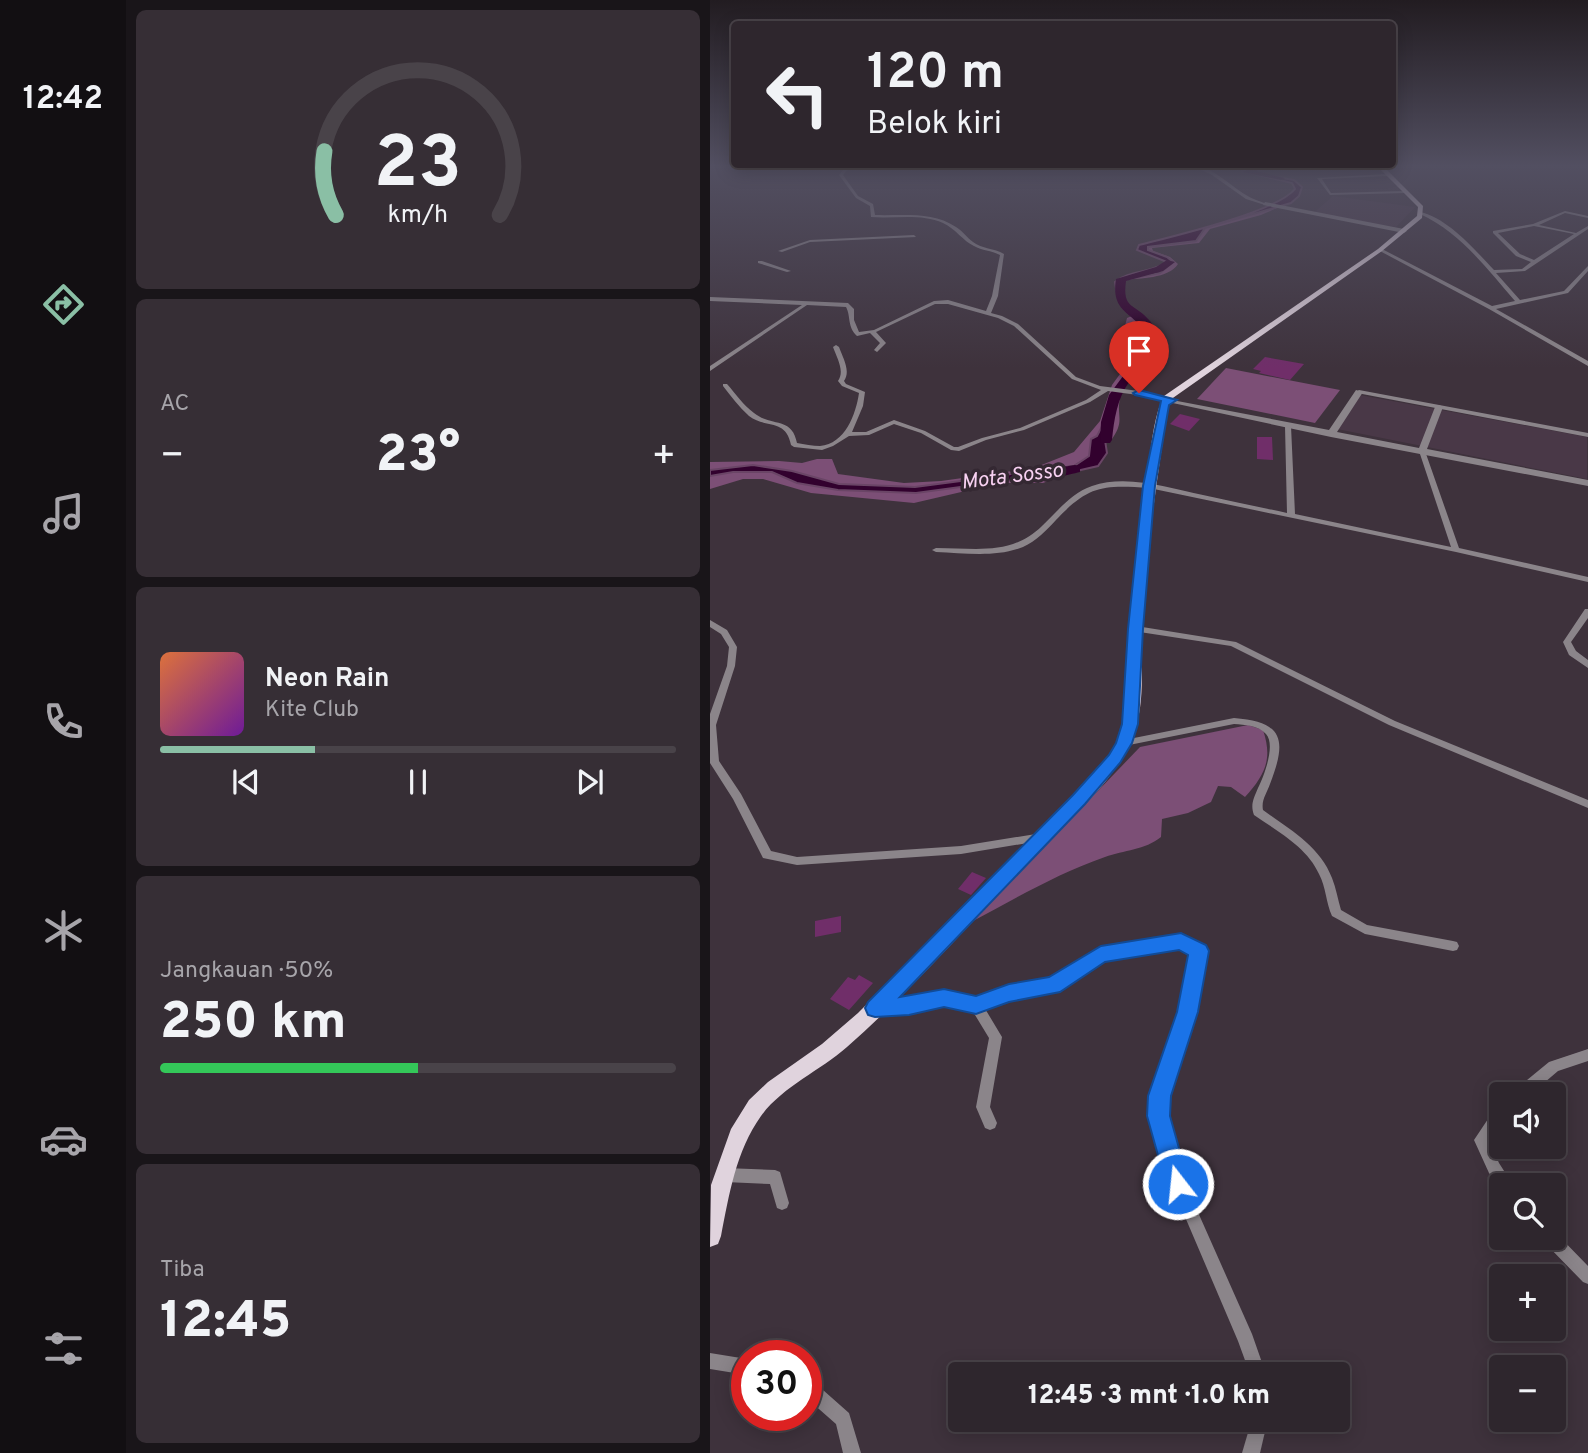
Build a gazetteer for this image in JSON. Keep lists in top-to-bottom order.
{
  "water": ["Mota Sosso"],
  "page": {
    "tabs": "12:42",
    "turn": ["120 m", "Belok kiri"],
    "tile": [
      "AC",
      ["Jangkauan · 50%", "250 km"],
      ["Tiba", "12:45"]
    ],
    "heat": ["−", "23°", "+"],
    "song": ["Neon Rain", "Kite Club"],
    "map_buttons": ["+", "−"],
    "limit": "30",
    "trip": "12:45 · 3 mnt · 1.0 km",
    "gauge": ["23", "km/h"]
  }
}
